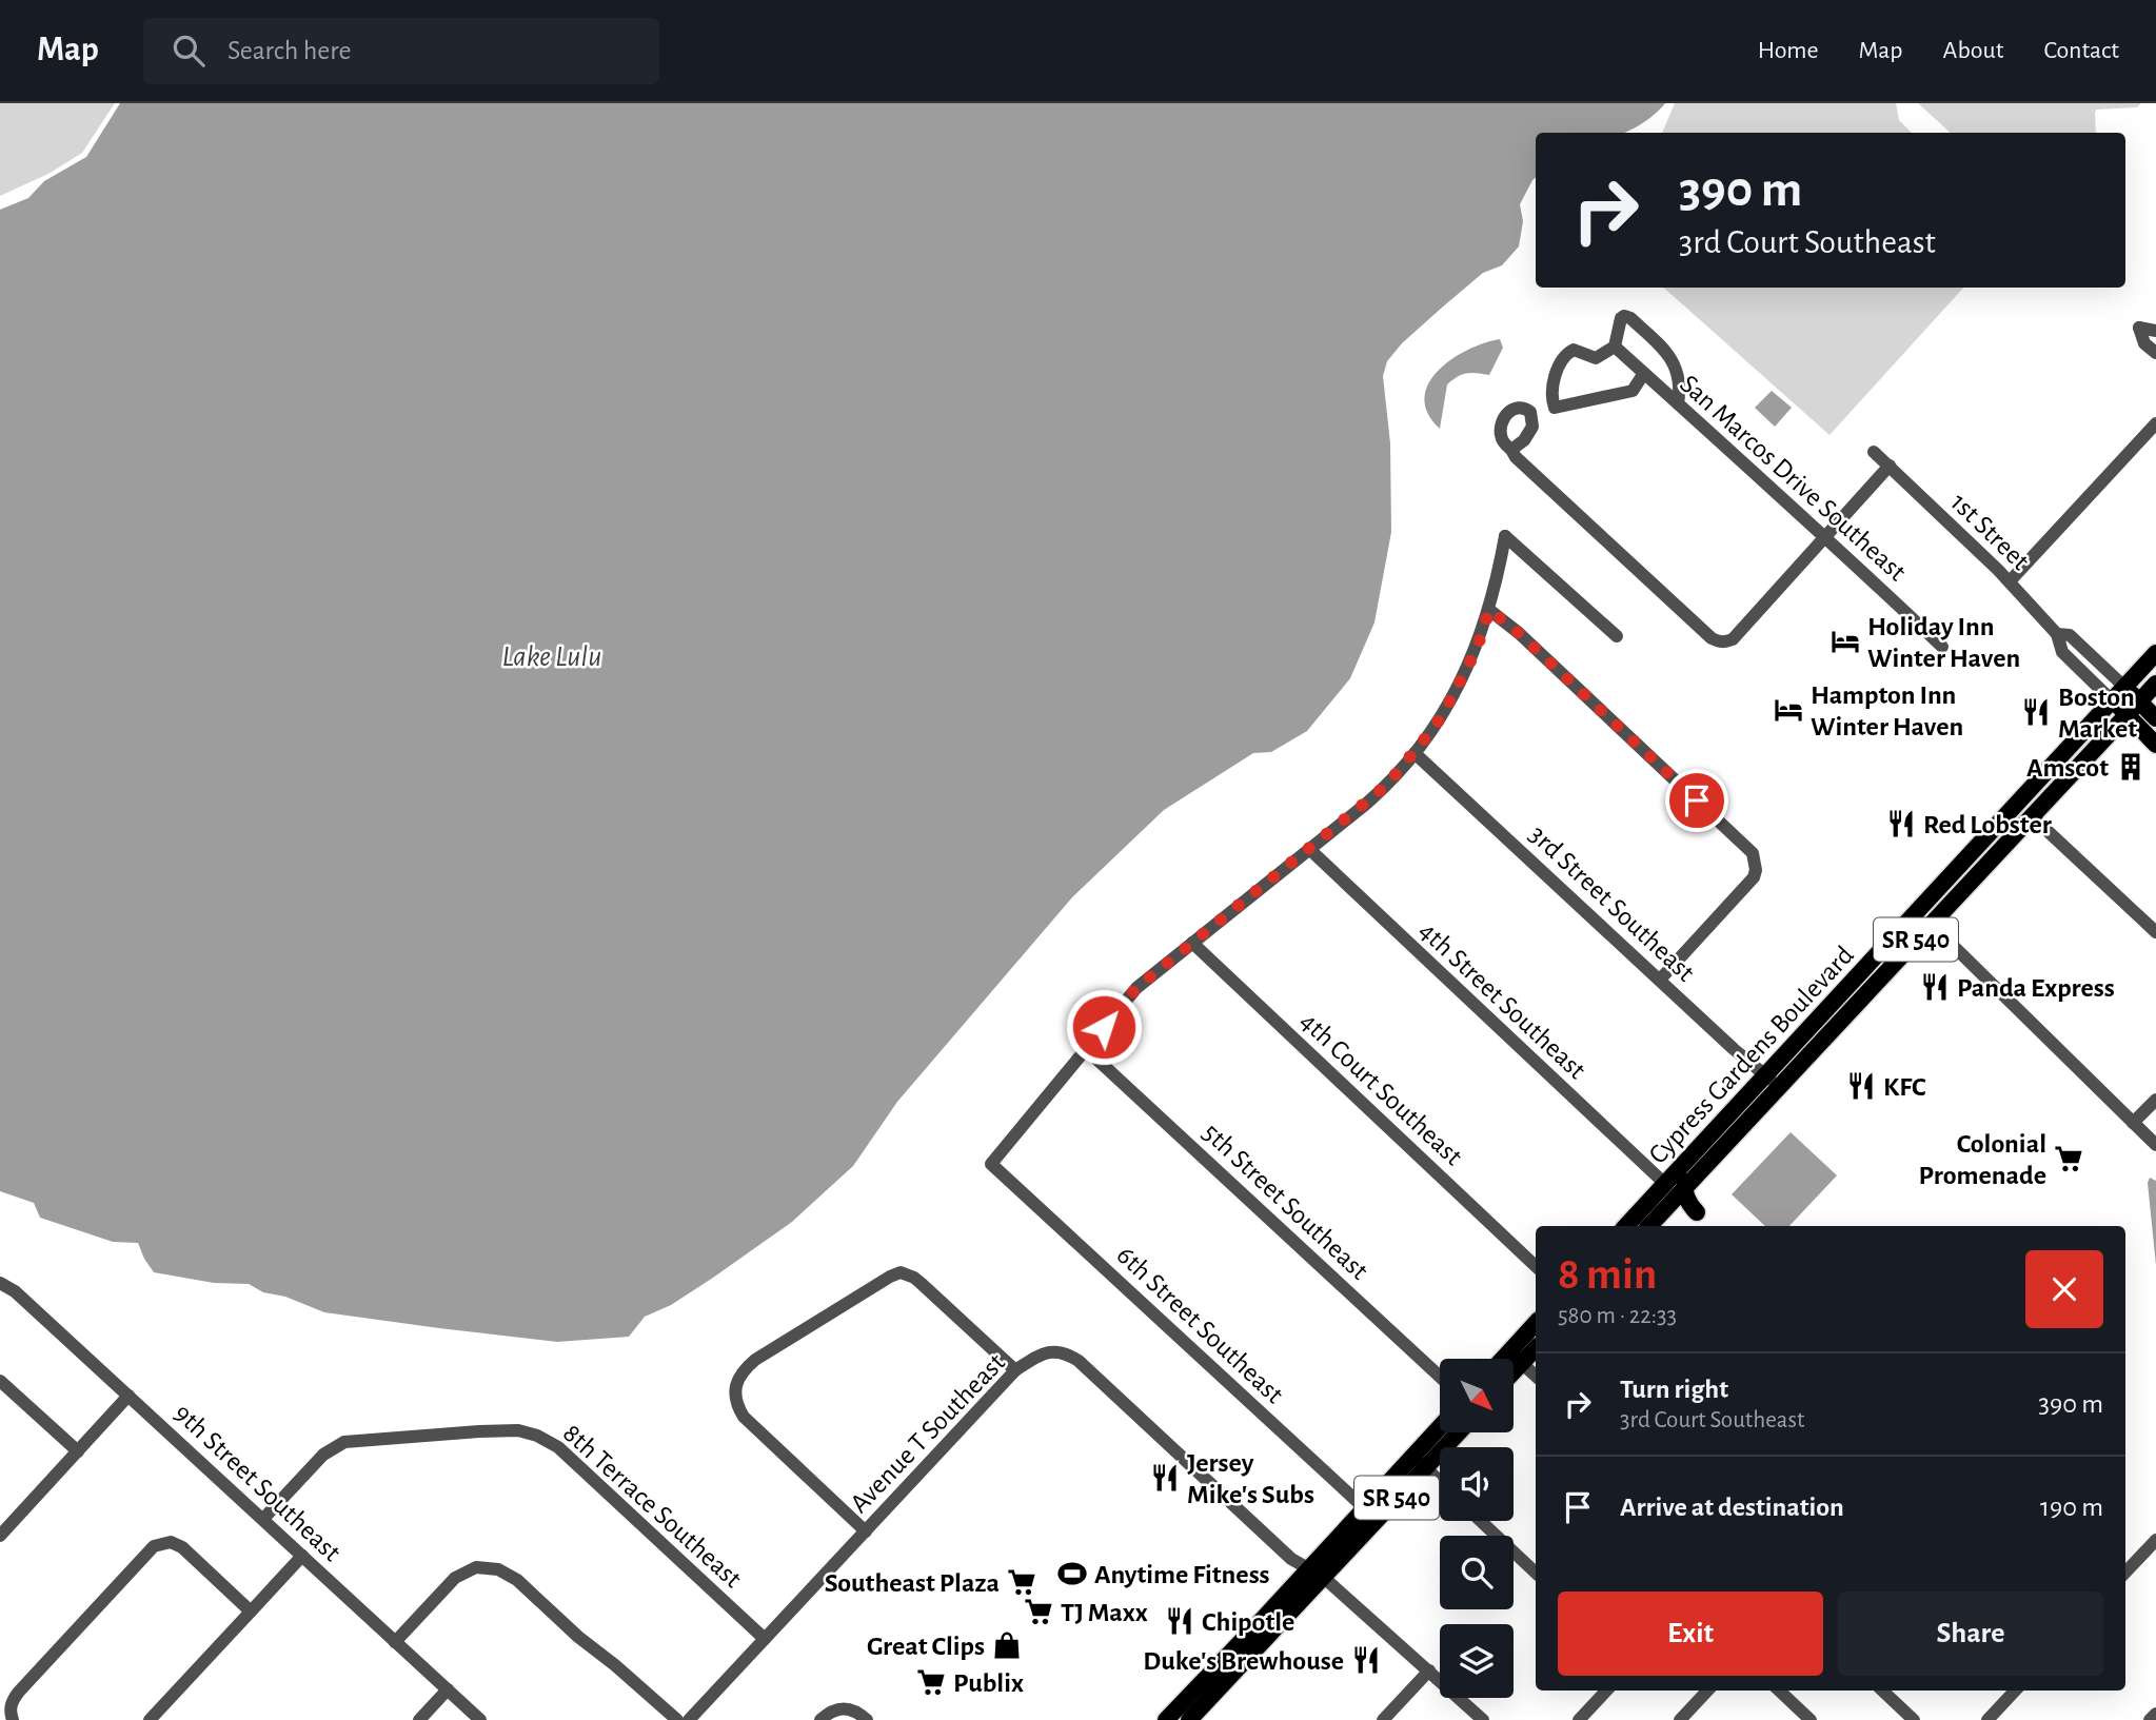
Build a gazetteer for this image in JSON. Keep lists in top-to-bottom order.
{
  "streets": {
    "main road": ["SR 540", "Cypress Gardens Boulevard"],
    "street": [
      "San Marcos Drive Southeast",
      "1st Street",
      "3rd Street Southeast",
      "4th Street Southeast",
      "4th Court Southeast",
      "5th Street Southeast",
      "6th Street Southeast",
      "Avenue T Southeast",
      "9th Street Southeast",
      "8th Terrace Southeast"
    ]
  },
  "crossings": [
    ["San Marcos Drive Southeast", "1st Street"],
    ["1st Street", "Cypress Gardens Boulevard"],
    ["3rd Street Southeast", "Cypress Gardens Boulevard"],
    ["SR 540", "6th Street Southeast"],
    ["SR 540", "Avenue T Southeast"],
    ["4th Street Southeast", "Cypress Gardens Boulevard"],
    ["5th Street Southeast", "6th Street Southeast"],
    ["Avenue T Southeast", "8th Terrace Southeast"],
    ["9th Street Southeast", "8th Terrace Southeast"]
  ],
  "water": ["Lake Lulu"],
  "places": {
    "hotel": ["Holiday Inn Winter Haven", "Hampton Inn Winter Haven"],
    "restaurant": [
      "Boston Market",
      "Red Lobster",
      "Panda Express",
      "KFC",
      "Jersey Mike's Subs",
      "Chipotle",
      "Duke's Brewhouse"
    ],
    "building": ["Amscot"],
    "supermarket": [
      "Colonial Promenade",
      "Southeast Plaza",
      "TJ Maxx",
      "Publix"
    ],
    "sports": ["Anytime Fitness"],
    "shop": ["Great Clips"]
  },
  "north": "bottom right",
  "page": {
    "header": "Map",
    "search": "Search here",
    "nav": [
      "Home",
      "Map",
      "About",
      "Contact"
    ],
    "turn": ["390 m", "3rd Court Southeast"],
    "heading": ["8 min", "580 m · 22:33"],
    "list": [
      {
        "name": "Turn right",
        "note": "3rd Court Southeast",
        "value": "390 m"
      },
      {
        "name": "Arrive at destination",
        "value": "190 m"
      }
    ],
    "buttons": ["Exit", "Share"]
  }
}
